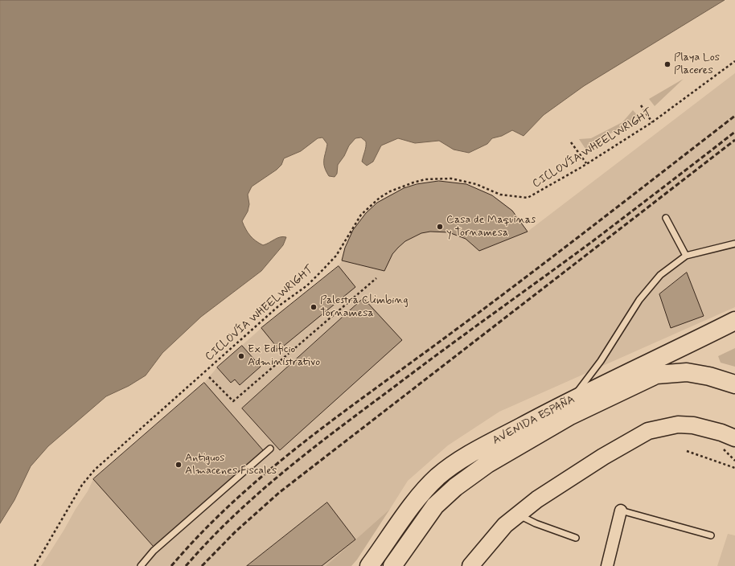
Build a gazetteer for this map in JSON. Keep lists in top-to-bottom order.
{
  "streets": {
    "main road": ["AVENIDA ESPAÑA"],
    "path": ["CICLOVÍA WHEELWRIGHT"]
  },
  "places": [
    "Playa Los Placeres",
    "Casa de Maquinas y Tornamesa",
    "Palestra Climbing Tornamesa",
    "Ex Edificio Administrativo",
    "Antiguos Almacenes Fiscales"
  ]
}
